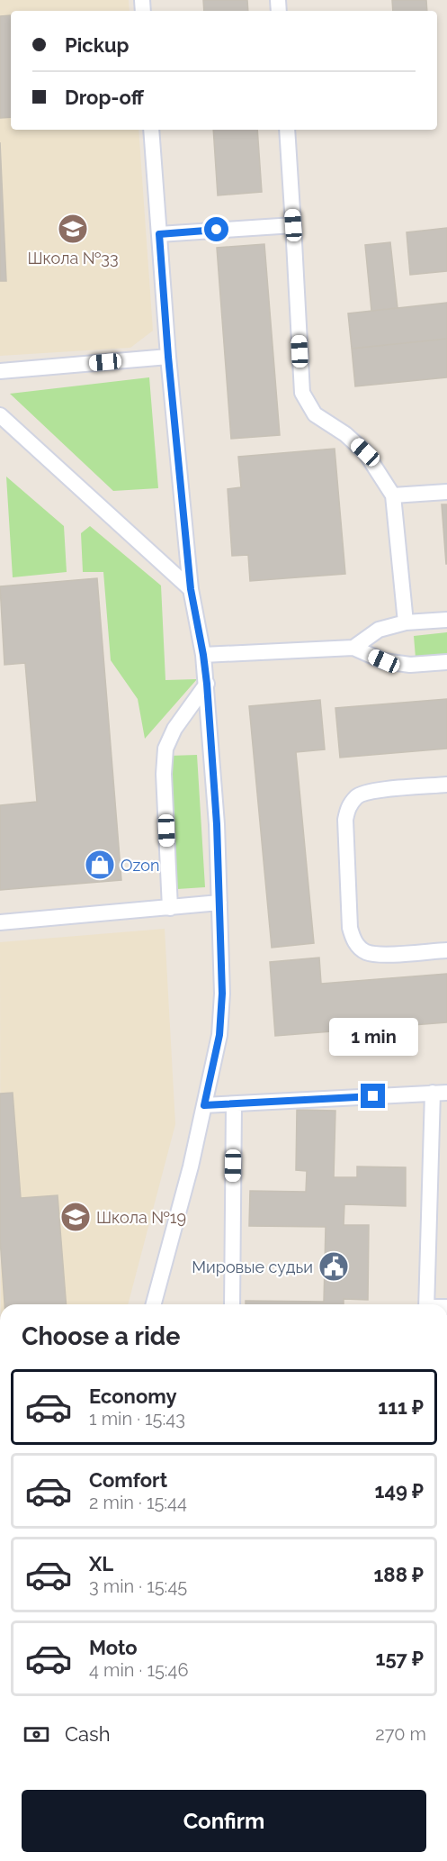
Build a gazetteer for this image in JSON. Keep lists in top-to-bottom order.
{
  "places": {
    "school or university": ["Школа №33", "Школа №19"],
    "shop": ["Ozon"],
    "public building": ["Мировые судьи"]
  },
  "page": {
    "banner": ["Pickup", "Drop-off"],
    "bubble": "1 min",
    "heading": "Choose a ride",
    "list": [
      {
        "name": "Economy",
        "note": "1 min · 15:43",
        "value": "111 ₽"
      },
      {
        "name": "Comfort",
        "note": "2 min · 15:44",
        "value": "149 ₽"
      },
      {
        "name": "XL",
        "note": "3 min · 15:45",
        "value": "188 ₽"
      },
      {
        "name": "Moto",
        "note": "4 min · 15:46",
        "value": "157 ₽"
      }
    ],
    "pay": ["Cash", "270 m"],
    "buttons": "Confirm"
  }
}
